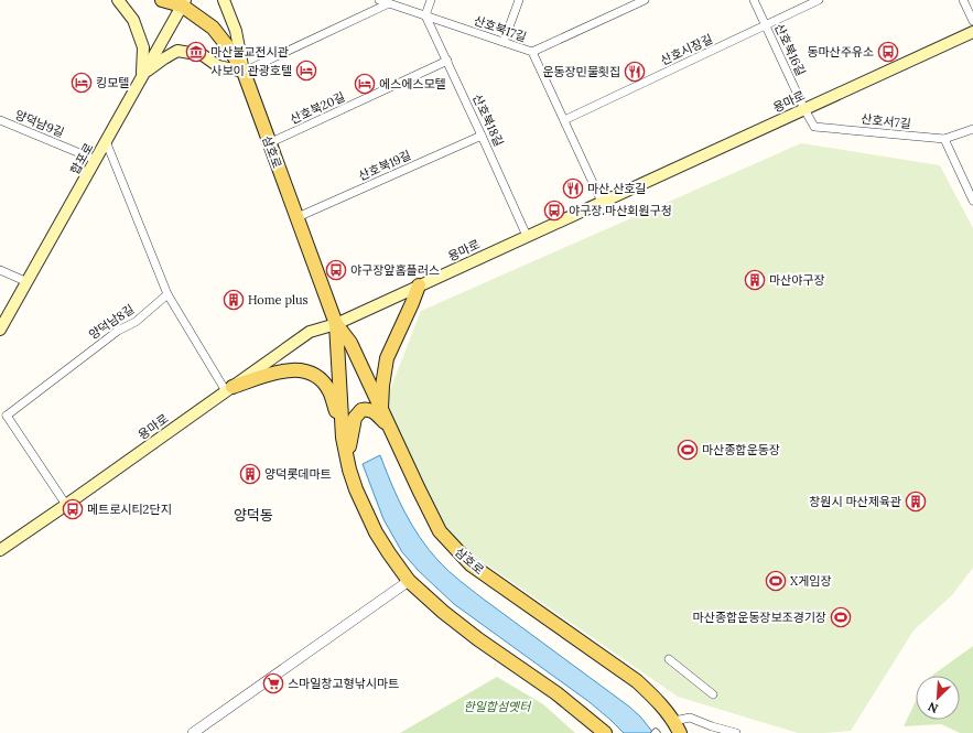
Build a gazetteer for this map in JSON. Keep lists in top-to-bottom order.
{
  "streets": {
    "main road": ["용마로", "삼호로", "합포로"],
    "street": [
      "산호북17길",
      "산호시장길",
      "산호북16길",
      "산호북20길",
      "산호북18길",
      "산호서7길",
      "양덕남9길",
      "산호북19길",
      "양덕남8길"
    ]
  },
  "crossings": [
    ["산호북17길", "산호시장길"],
    ["산호북17길", "용마로"],
    ["산호북17길", "산호북18길"],
    ["산호시장길", "산호북16길"],
    ["산호북16길", "용마로"],
    ["산호북16길", "산호서7길"],
    ["용마로", "산호북18길"],
    ["용마로", "산호서7길"],
    ["용마로", "삼호로"],
    ["산호북20길", "산호북18길"],
    ["산호북20길", "삼호로"],
    ["산호북18길", "산호북19길"],
    ["양덕남9길", "합포로"],
    ["삼호로", "합포로"],
    ["삼호로", "산호북19길"]
  ],
  "districts": ["양덕동"],
  "parks": ["한일합섬옛터"],
  "places": {
    "museum": ["마산불교전시관"],
    "bus stop": [
      "동마산주유소",
      "야구장.마산회원구청",
      "야구장앞홈플러스",
      "메트로시티2단지"
    ],
    "hotel": ["사보이 관광호텔", "킹모텔", "에스에스모텔"],
    "restaurant": ["운동장민물횟집", "마산 산호길"],
    "building": [
      "마산야구장",
      "Home plus",
      "양덕롯데마트",
      "창원시 마산제육관"
    ],
    "sports": ["마산종합운동장", "X게임장", "마산종합운동장보조경기장"],
    "supermarket": ["스마일창고형낚시마트"]
  },
  "north": "bottom left"
}
